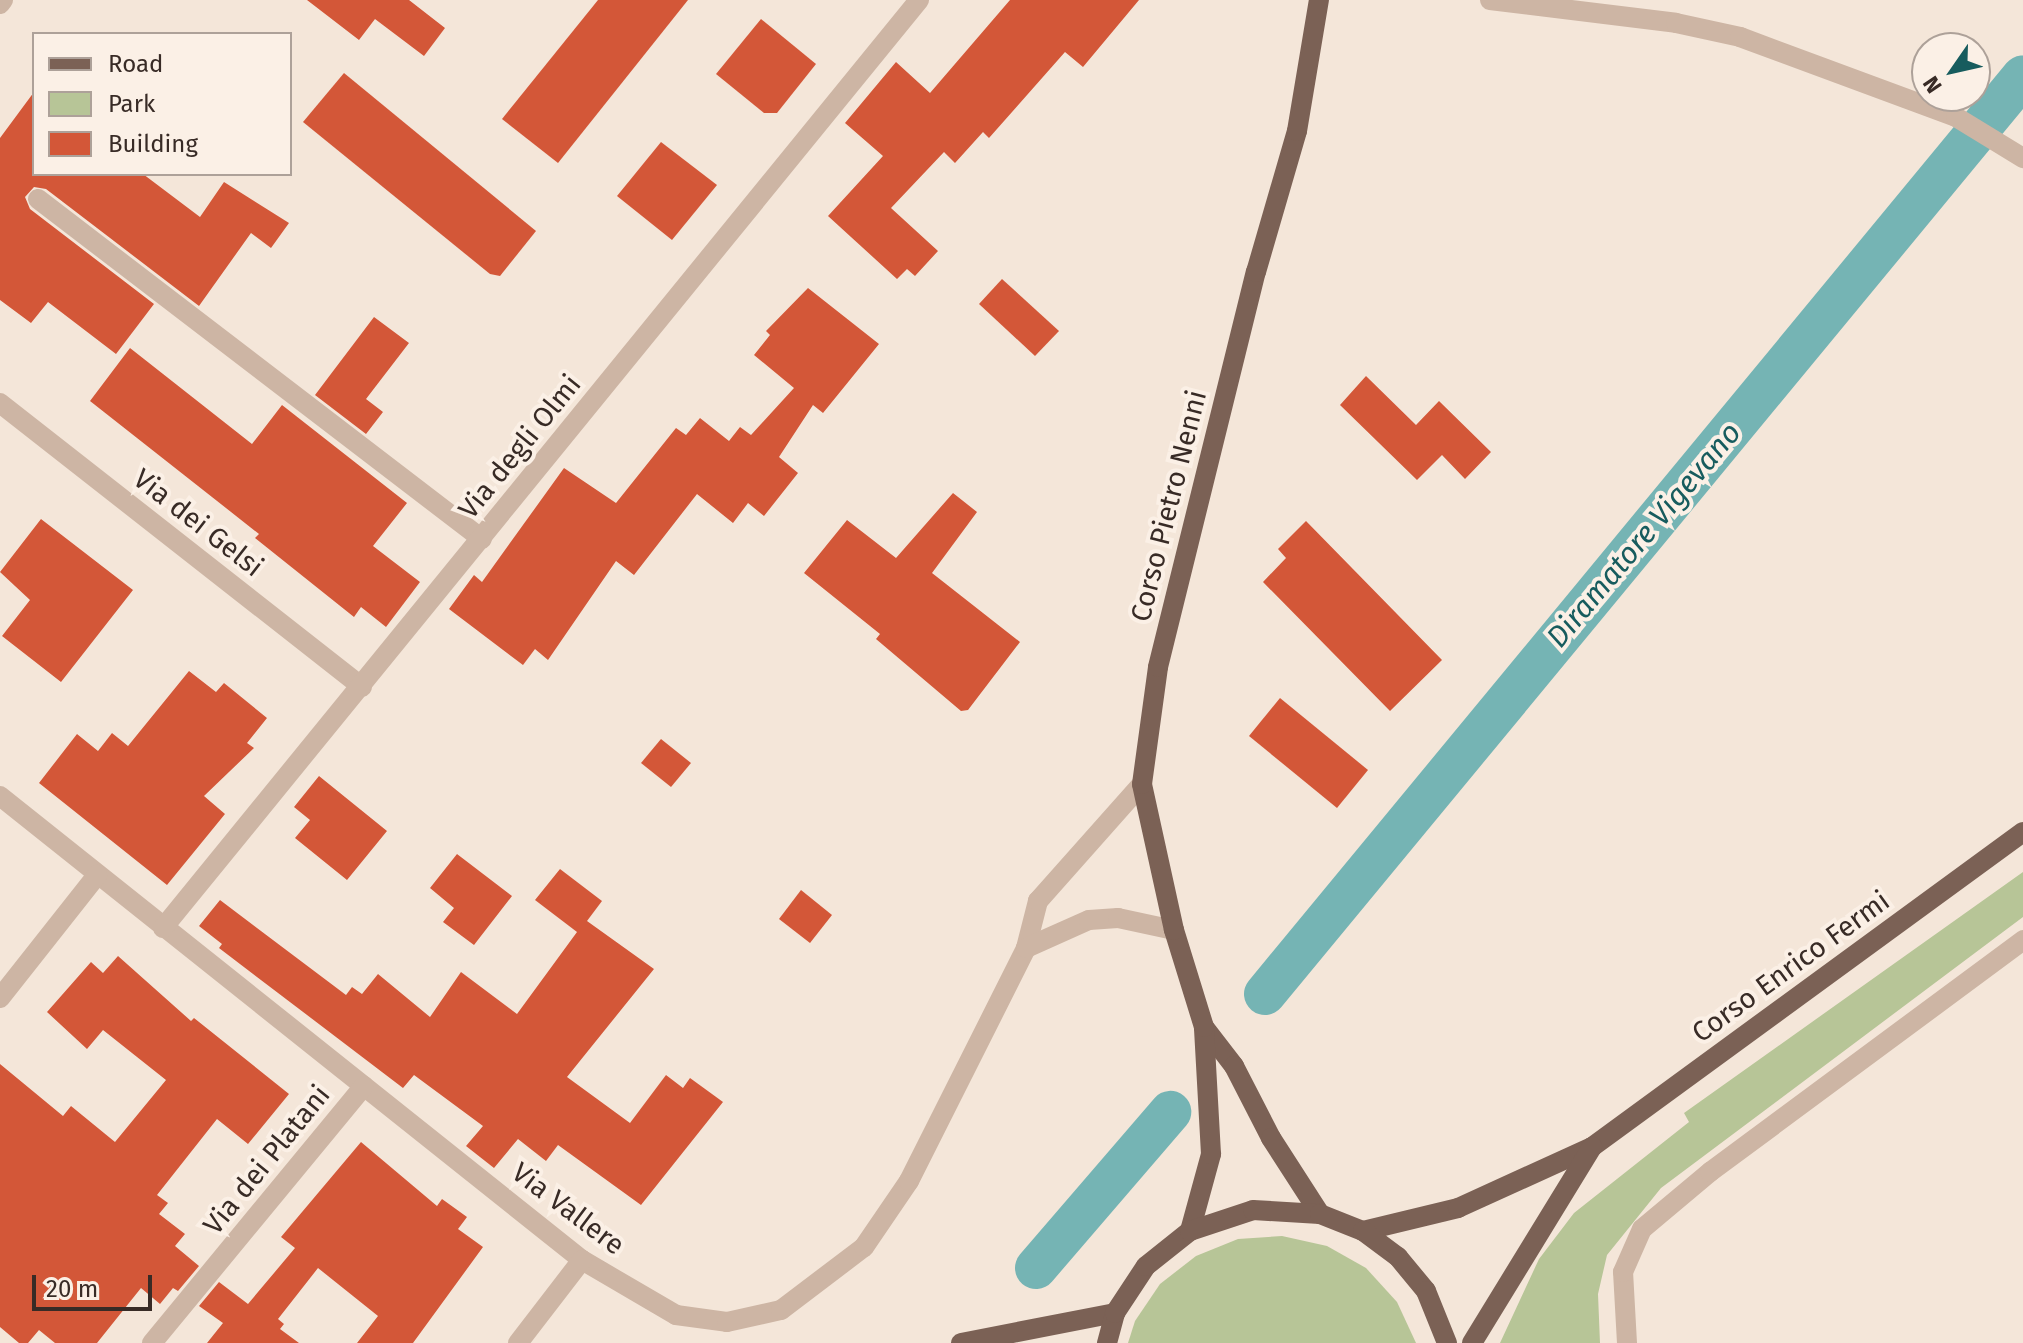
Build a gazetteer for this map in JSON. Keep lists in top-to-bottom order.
{
  "streets": {
    "main road": ["Corso Pietro Nenni", "Corso Enrico Fermi"],
    "street": [
      "Via degli Olmi",
      "Via dei Gelsi",
      "Via dei Platani",
      "Via Vallere"
    ]
  },
  "crossings": [
    ["Via degli Olmi", "Via dei Gelsi"],
    ["Via degli Olmi", "Via Vallere"],
    ["Corso Pietro Nenni", "Via Vallere"],
    ["Via dei Platani", "Via Vallere"]
  ],
  "water": ["Diramatore Vigevano"],
  "legend": ["Road", "Park", "Building"],
  "scale_bar": "20 m",
  "north": "bottom left"
}
